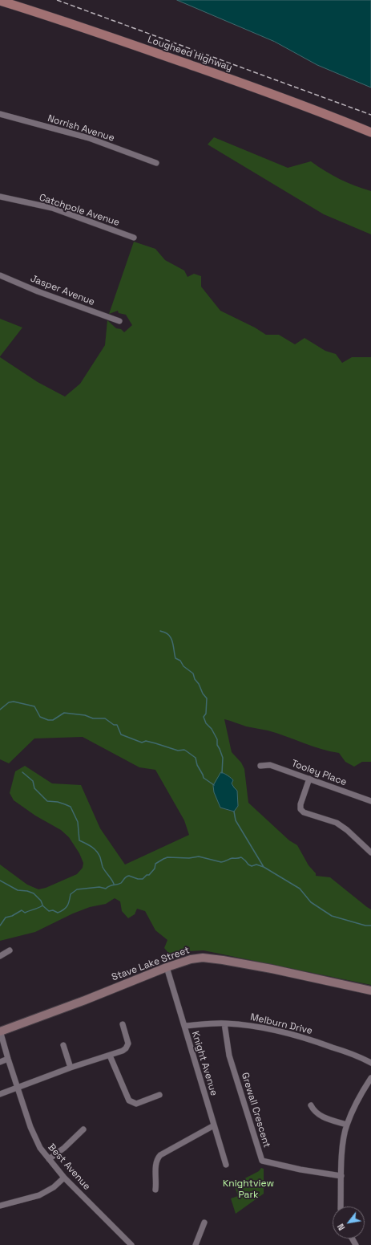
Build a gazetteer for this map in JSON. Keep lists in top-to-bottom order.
{
  "streets": {
    "main road": ["Lougheed Highway", "Stave Lake Street"],
    "street": [
      "Norrish Avenue",
      "Catchpole Avenue",
      "Jasper Avenue",
      "Tooley Place",
      "Melburn Drive",
      "Knight Avenue",
      "Grewall Crescent",
      "Best Avenue"
    ]
  },
  "crossings": [
    ["Stave Lake Street", "Knight Avenue"],
    ["Stave Lake Street", "Best Avenue"],
    ["Melburn Drive", "Knight Avenue"],
    ["Melburn Drive", "Grewall Crescent"]
  ],
  "parks": ["Knightview Park"],
  "north": "bottom left"
}
